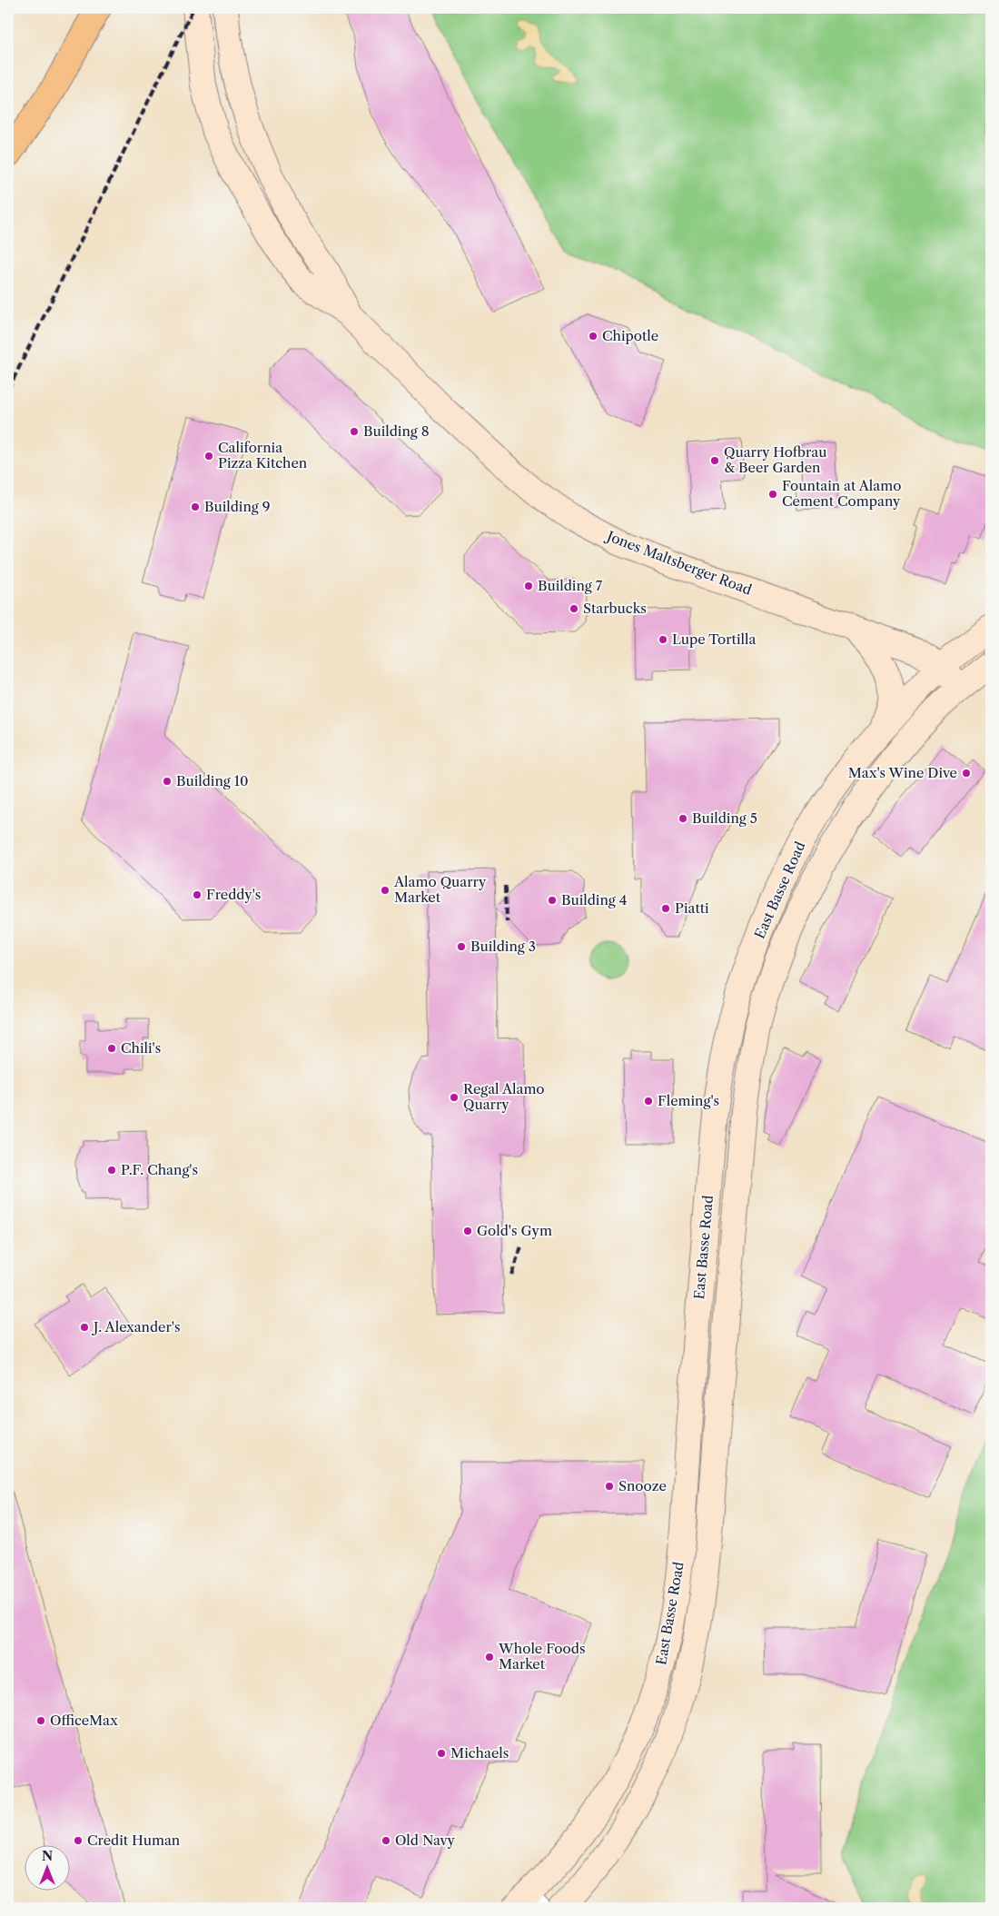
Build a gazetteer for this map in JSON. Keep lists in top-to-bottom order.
{
  "streets": {
    "main road": ["Jones Maltsberger Road", "East Basse Road"]
  },
  "crossings": [
    ["Jones Maltsberger Road", "East Basse Road"]
  ],
  "places": [
    "Chipotle",
    "Building 8",
    "California Pizza Kitchen",
    "Quarry Hofbrau & Beer Garden",
    "Fountain at Alamo Cement Company",
    "Building 9",
    "Building 7",
    "Starbucks",
    "Lupe Tortilla",
    "Max's Wine Dive",
    "Building 10",
    "Building 5",
    "Alamo Quarry Market",
    "Freddy's",
    "Building 4",
    "Piatti",
    "Building 3",
    "Chili's",
    "Regal Alamo Quarry",
    "Fleming's",
    "P.F. Chang's",
    "Gold's Gym",
    "J. Alexander's",
    "Snooze",
    "Whole Foods Market",
    "OfficeMax",
    "Michaels",
    "Credit Human",
    "Old Navy"
  ],
  "north": "top"
}
